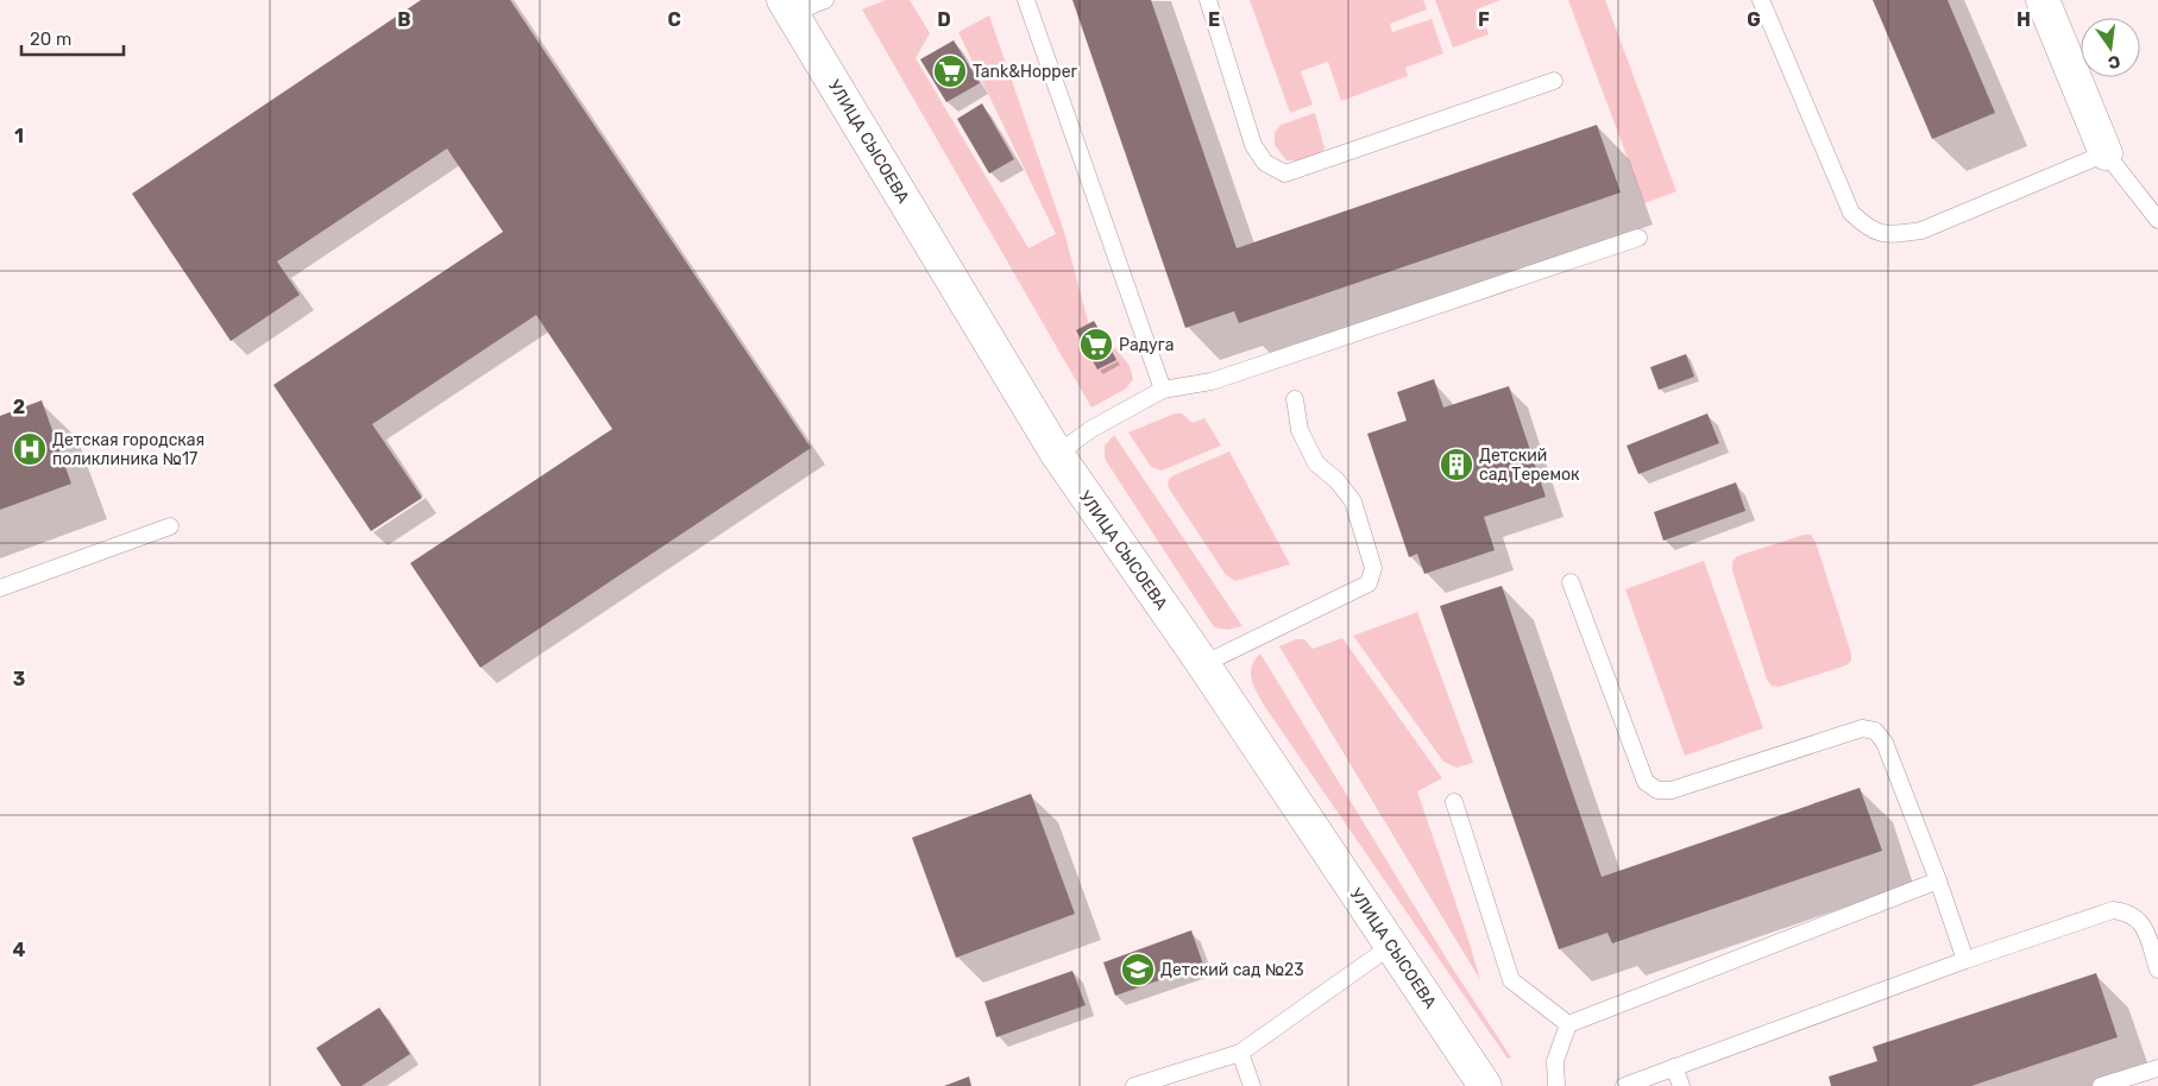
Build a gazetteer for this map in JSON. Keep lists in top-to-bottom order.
{
  "streets": {
    "street": ["УЛИЦА СЫСОЕВА"]
  },
  "places": {
    "supermarket": ["Tank&Hopper", "Радуга"],
    "hospital": ["Детская городская поликлиника №17"],
    "building": ["Детский сад Теремок"],
    "school or university": ["Детский сад №23"]
  },
  "scale_bar": "20 m",
  "north": "bottom",
  "grid": {
    "columns": [
      "B",
      "C",
      "D",
      "E",
      "F",
      "G",
      "H"
    ],
    "rows": [
      "1",
      "2",
      "3",
      "4"
    ]
  }
}
